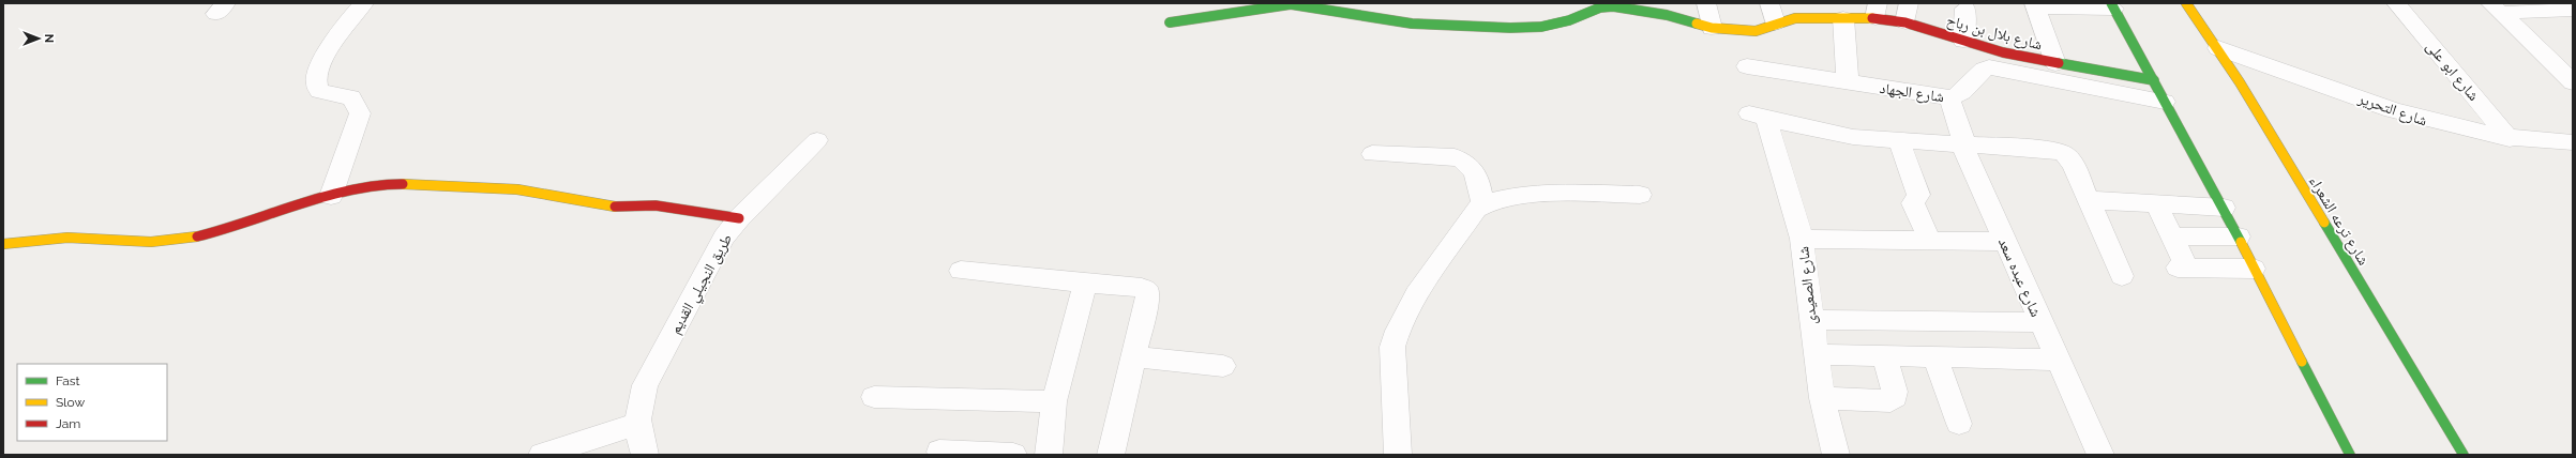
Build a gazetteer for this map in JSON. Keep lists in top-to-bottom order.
{
  "streets": {
    "main road": ["شارع بلال بن رباح", "شارع ترعه الشعراء"],
    "street": [
      "شارع ابو على",
      "شارع الجهاد",
      "شارع التحرير",
      "شارع عبده سعد",
      "طريق النجيلي القديم",
      "شارع الصعيدى"
    ]
  },
  "crossings": [
    ["شارع ابو على", "شارع التحرير"],
    ["شارع الجهاد", "شارع عبده سعد"],
    ["شارع التحرير", "شارع ترعه الشعراء"]
  ],
  "legend": ["Fast", "Slow", "Jam"],
  "north": "right"
}
